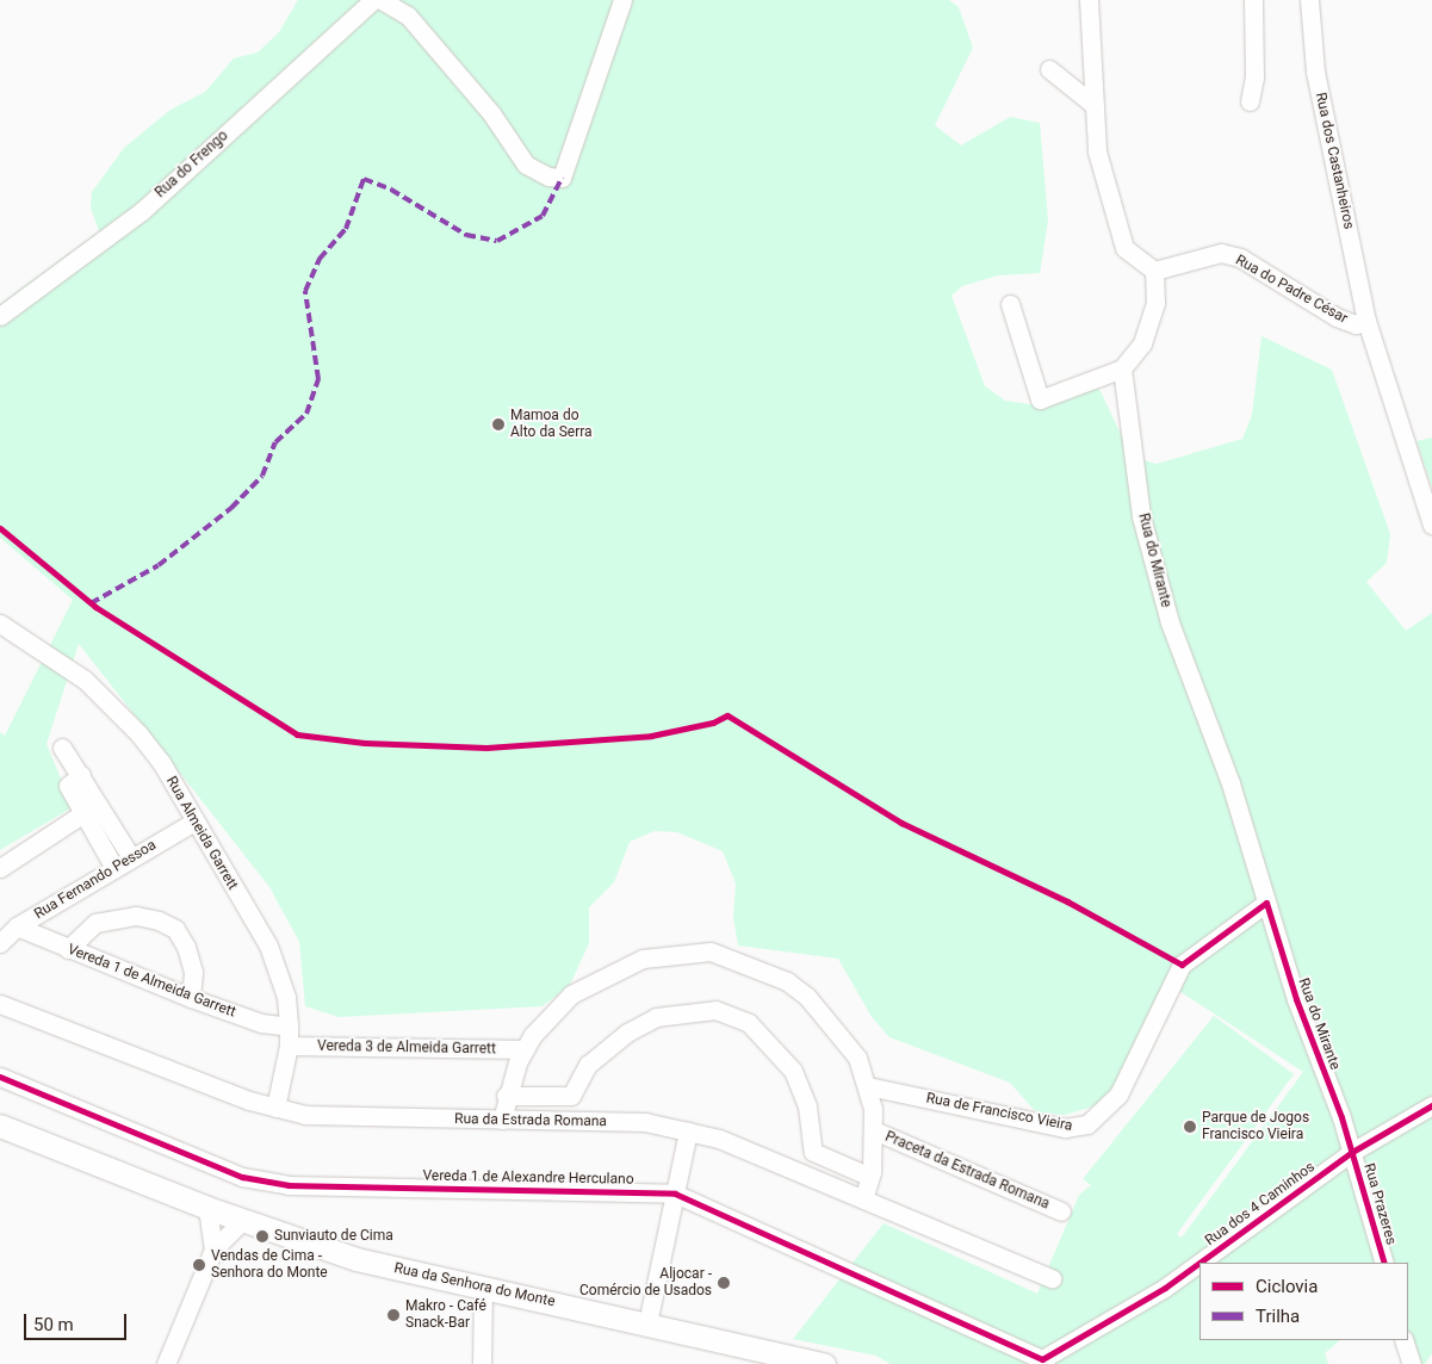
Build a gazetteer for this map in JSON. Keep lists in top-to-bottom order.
{
  "streets": {
    "main road": ["Rua da Senhora do Monte"],
    "street": [
      "Rua dos Castanheiros",
      "Rua do Frengo",
      "Rua do Padre César",
      "Rua do Mirante",
      "Rua Almeida Garrett",
      "Rua Fernando Pessoa",
      "Vereda 1 de Almeida Garrett",
      "Vereda 3 de Almeida Garrett",
      "Rua de Francisco Vieira",
      "Rua da Estrada Romana",
      "Praceta da Estrada Romana",
      "Vereda 1 de Alexandre Herculano",
      "Rua dos 4 Caminhos",
      "Rua Prazeres"
    ]
  },
  "crossings": [
    ["Rua dos Castanheiros", "Rua do Padre César"],
    ["Rua do Mirante", "Rua de Francisco Vieira"],
    ["Rua do Mirante", "Rua dos 4 Caminhos"],
    ["Rua do Mirante", "Rua Prazeres"],
    ["Rua Almeida Garrett", "Rua Fernando Pessoa"],
    ["Rua Almeida Garrett", "Vereda 1 de Almeida Garrett"],
    ["Rua Almeida Garrett", "Vereda 3 de Almeida Garrett"],
    ["Rua Almeida Garrett", "Rua da Estrada Romana"],
    ["Rua Fernando Pessoa", "Vereda 1 de Almeida Garrett"],
    ["Vereda 1 de Almeida Garrett", "Vereda 3 de Almeida Garrett"],
    ["Vereda 1 de Alexandre Herculano", "Rua dos 4 Caminhos"],
    ["Rua dos 4 Caminhos", "Rua Prazeres"]
  ],
  "places": [
    "Mamoa do Alto da Serra",
    "Parque de Jogos Francisco Vieira",
    "Sunviauto de Cima",
    "Vendas de Cima - Senhora do Monte",
    "Aljocar - Comércio de Usados",
    "Makro - Café Snack-Bar"
  ],
  "legend": ["Ciclovia", "Trilha"],
  "scale_bar": "50 m"
}
